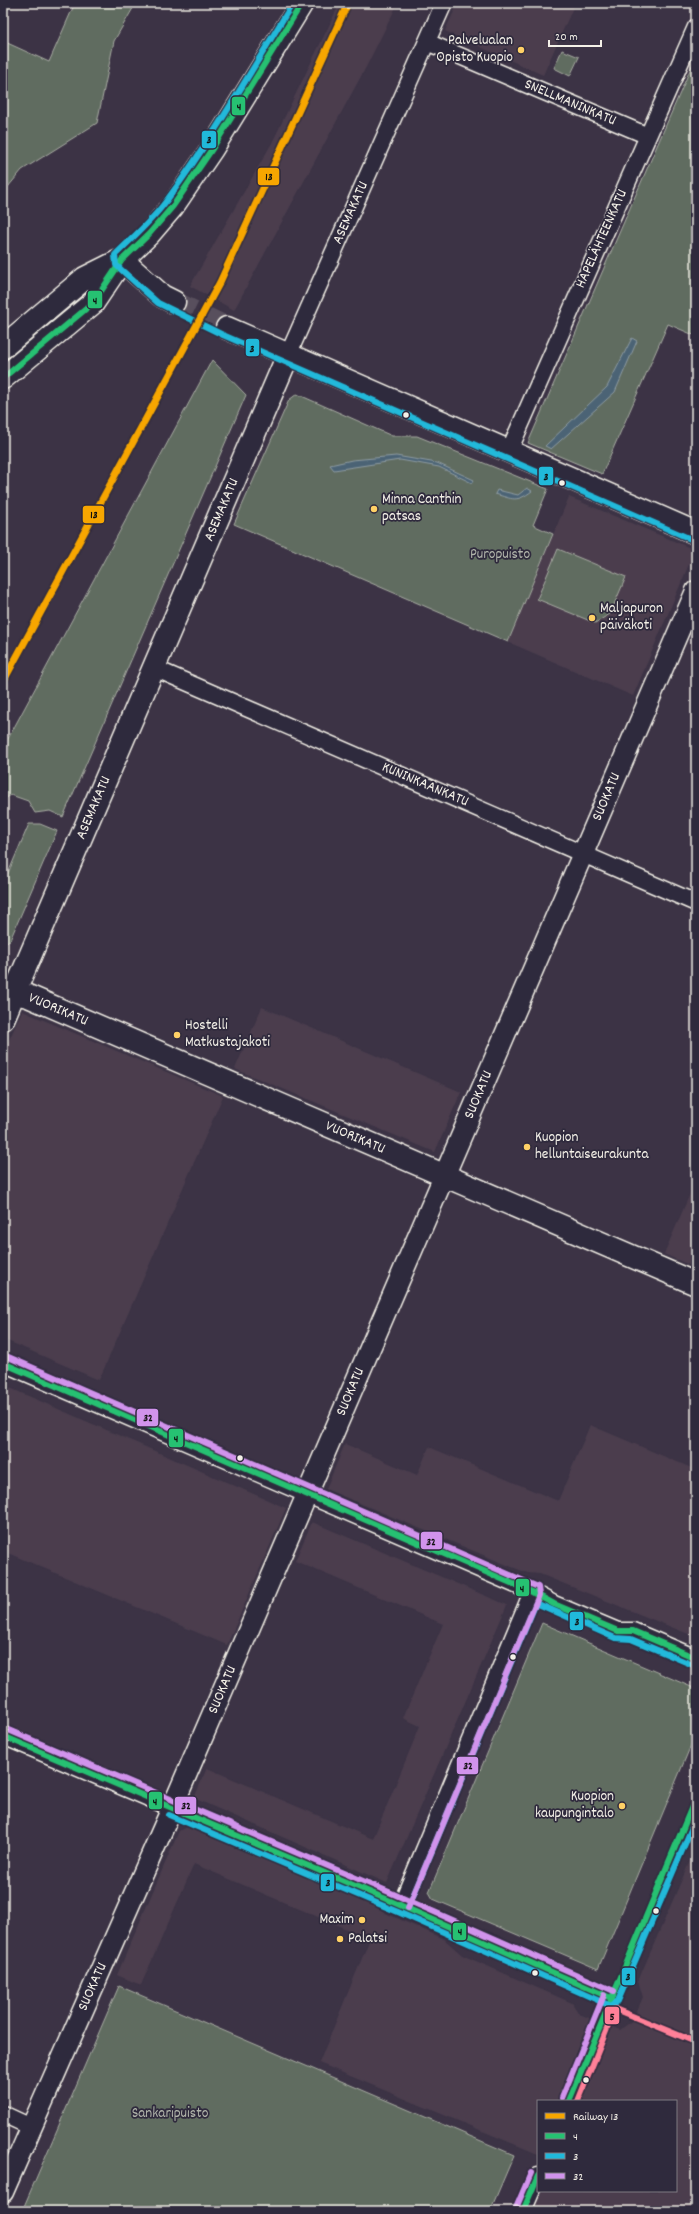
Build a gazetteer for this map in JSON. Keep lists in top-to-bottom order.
{
  "streets": {
    "main road": ["ASEMAKATU", "VUORIKATU"],
    "street": [
      "SNELLMANINKATU",
      "HAPELÄHTEENKATU",
      "KUNINKAANKATU",
      "SUOKATU"
    ]
  },
  "crossings": [
    ["SNELLMANINKATU", "ASEMAKATU"],
    ["SNELLMANINKATU", "HAPELÄHTEENKATU"],
    ["ASEMAKATU", "KUNINKAANKATU"],
    ["ASEMAKATU", "VUORIKATU"],
    ["KUNINKAANKATU", "SUOKATU"],
    ["SUOKATU", "VUORIKATU"]
  ],
  "parks": ["Puropuisto", "Sankaripuisto"],
  "places": [
    "Palvelualan Opisto Kuopio",
    "Minna Canthin patsas",
    "Maljapuron päiväkoti",
    "Hostelli Matkustajakoti",
    "Kuopion helluntaiseurakunta",
    "Kuopion kaupungintalo",
    "Maxim",
    "Palatsi"
  ],
  "lines": [
    "rail line 13",
    "transit line 4",
    "transit line 3",
    "transit line 32",
    "transit line 5"
  ],
  "legend": [
    "Railway 13",
    "4",
    "3",
    "32"
  ],
  "scale_bar": "20 m"
}
